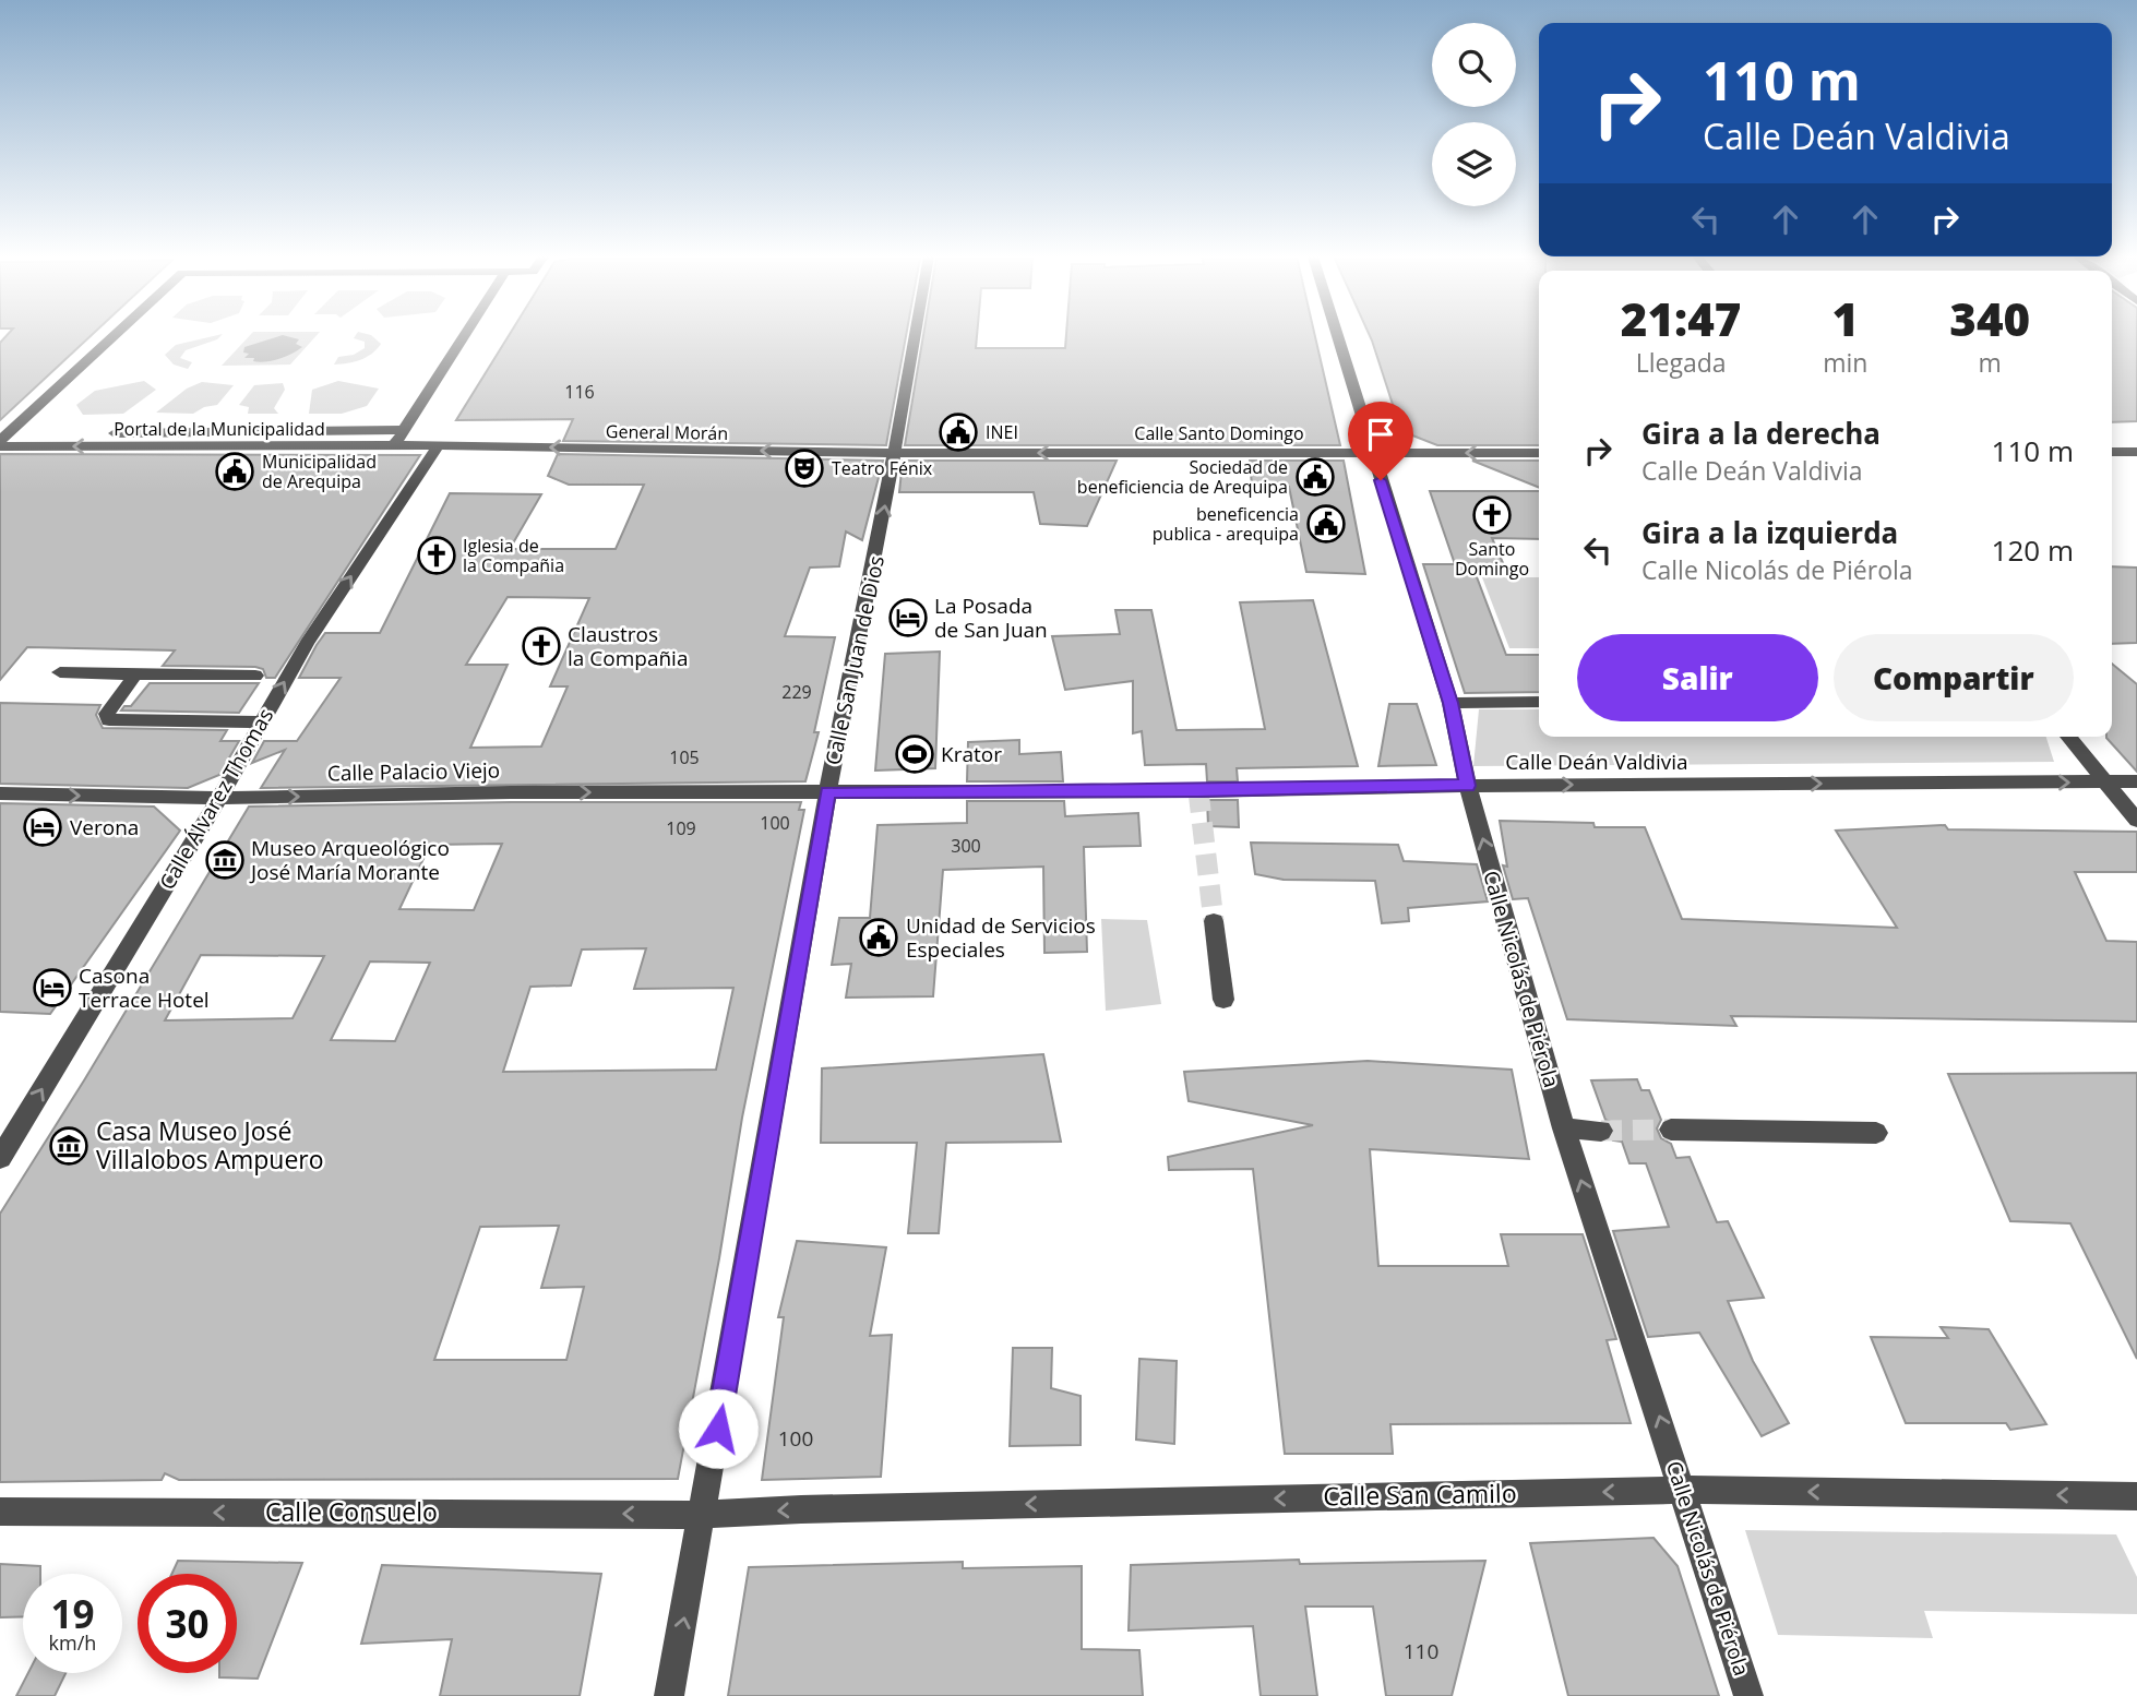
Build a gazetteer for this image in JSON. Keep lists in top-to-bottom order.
{
  "streets": {
    "street": [
      "Portal de la Municipalidad",
      "General Morán",
      "Calle Santo Domingo",
      "Calle San Juan de Dios",
      "Calle Deán Valdivia",
      "Calle Palacio Viejo",
      "Calle Álvarez Thomas",
      "Calle Nicolás de Piérola",
      "Calle San Camilo",
      "Calle Consuelo"
    ]
  },
  "crossings": [
    ["Portal de la Municipalidad", "General Morán"],
    ["Portal de la Municipalidad", "Calle Álvarez Thomas"],
    ["General Morán", "Calle Santo Domingo"],
    ["General Morán", "Calle San Juan de Dios"],
    ["General Morán", "Calle Álvarez Thomas"],
    ["Calle Santo Domingo", "Calle San Juan de Dios"],
    ["Calle Santo Domingo", "Calle Nicolás de Piérola"],
    ["Calle San Juan de Dios", "Calle Deán Valdivia"],
    ["Calle San Juan de Dios", "Calle Palacio Viejo"],
    ["Calle San Juan de Dios", "Calle San Camilo"],
    ["Calle San Juan de Dios", "Calle Consuelo"],
    ["Calle Deán Valdivia", "Calle Palacio Viejo"],
    ["Calle Deán Valdivia", "Calle Nicolás de Piérola"],
    ["Calle Palacio Viejo", "Calle Álvarez Thomas"],
    ["Calle Nicolás de Piérola", "Calle San Camilo"],
    ["Calle San Camilo", "Calle Consuelo"]
  ],
  "one_way": [
    "General Morán",
    "Calle Santo Domingo",
    "Calle San Juan de Dios",
    "Calle Deán Valdivia",
    "Calle Palacio Viejo",
    "Calle Álvarez Thomas",
    "Calle Nicolás de Piérola",
    "Calle San Camilo",
    "Calle Consuelo"
  ],
  "places": {
    "public building": [
      "INEI",
      "Municipalidad de Arequipa",
      "Sociedad de beneficiencia de Arequipa",
      "beneficencia publica - arequipa",
      "Unidad de Servicios Especiales"
    ],
    "theatre": ["Teatro Fénix"],
    "church": ["Santo Domingo", "Iglesia de la Compañia", "Claustros la Compañia"],
    "hotel": ["La Posada de San Juan", "Verona", "Casona Terrace Hotel"],
    "sports": ["Krator"],
    "museum": ["Museo Arqueológico José María Morante", "Casa Museo José Villalobos Ampuero"]
  },
  "house_numbers": [
    "116",
    "229",
    "105",
    "100",
    "109",
    "300",
    "100",
    "110"
  ],
  "page": {
    "turn": ["110 m", "Calle Deán Valdivia"],
    "eta": [
      "21:47",
      "Llegada",
      "1",
      "min",
      "340",
      "m"
    ],
    "list": [
      {
        "name": "Gira a la derecha",
        "note": "Calle Deán Valdivia",
        "value": "110 m"
      },
      {
        "name": "Gira a la izquierda",
        "note": "Calle Nicolás de Piérola",
        "value": "120 m"
      }
    ],
    "buttons": ["Salir", "Compartir"],
    "speed": "19 km/h",
    "limit": "30"
  }
}
